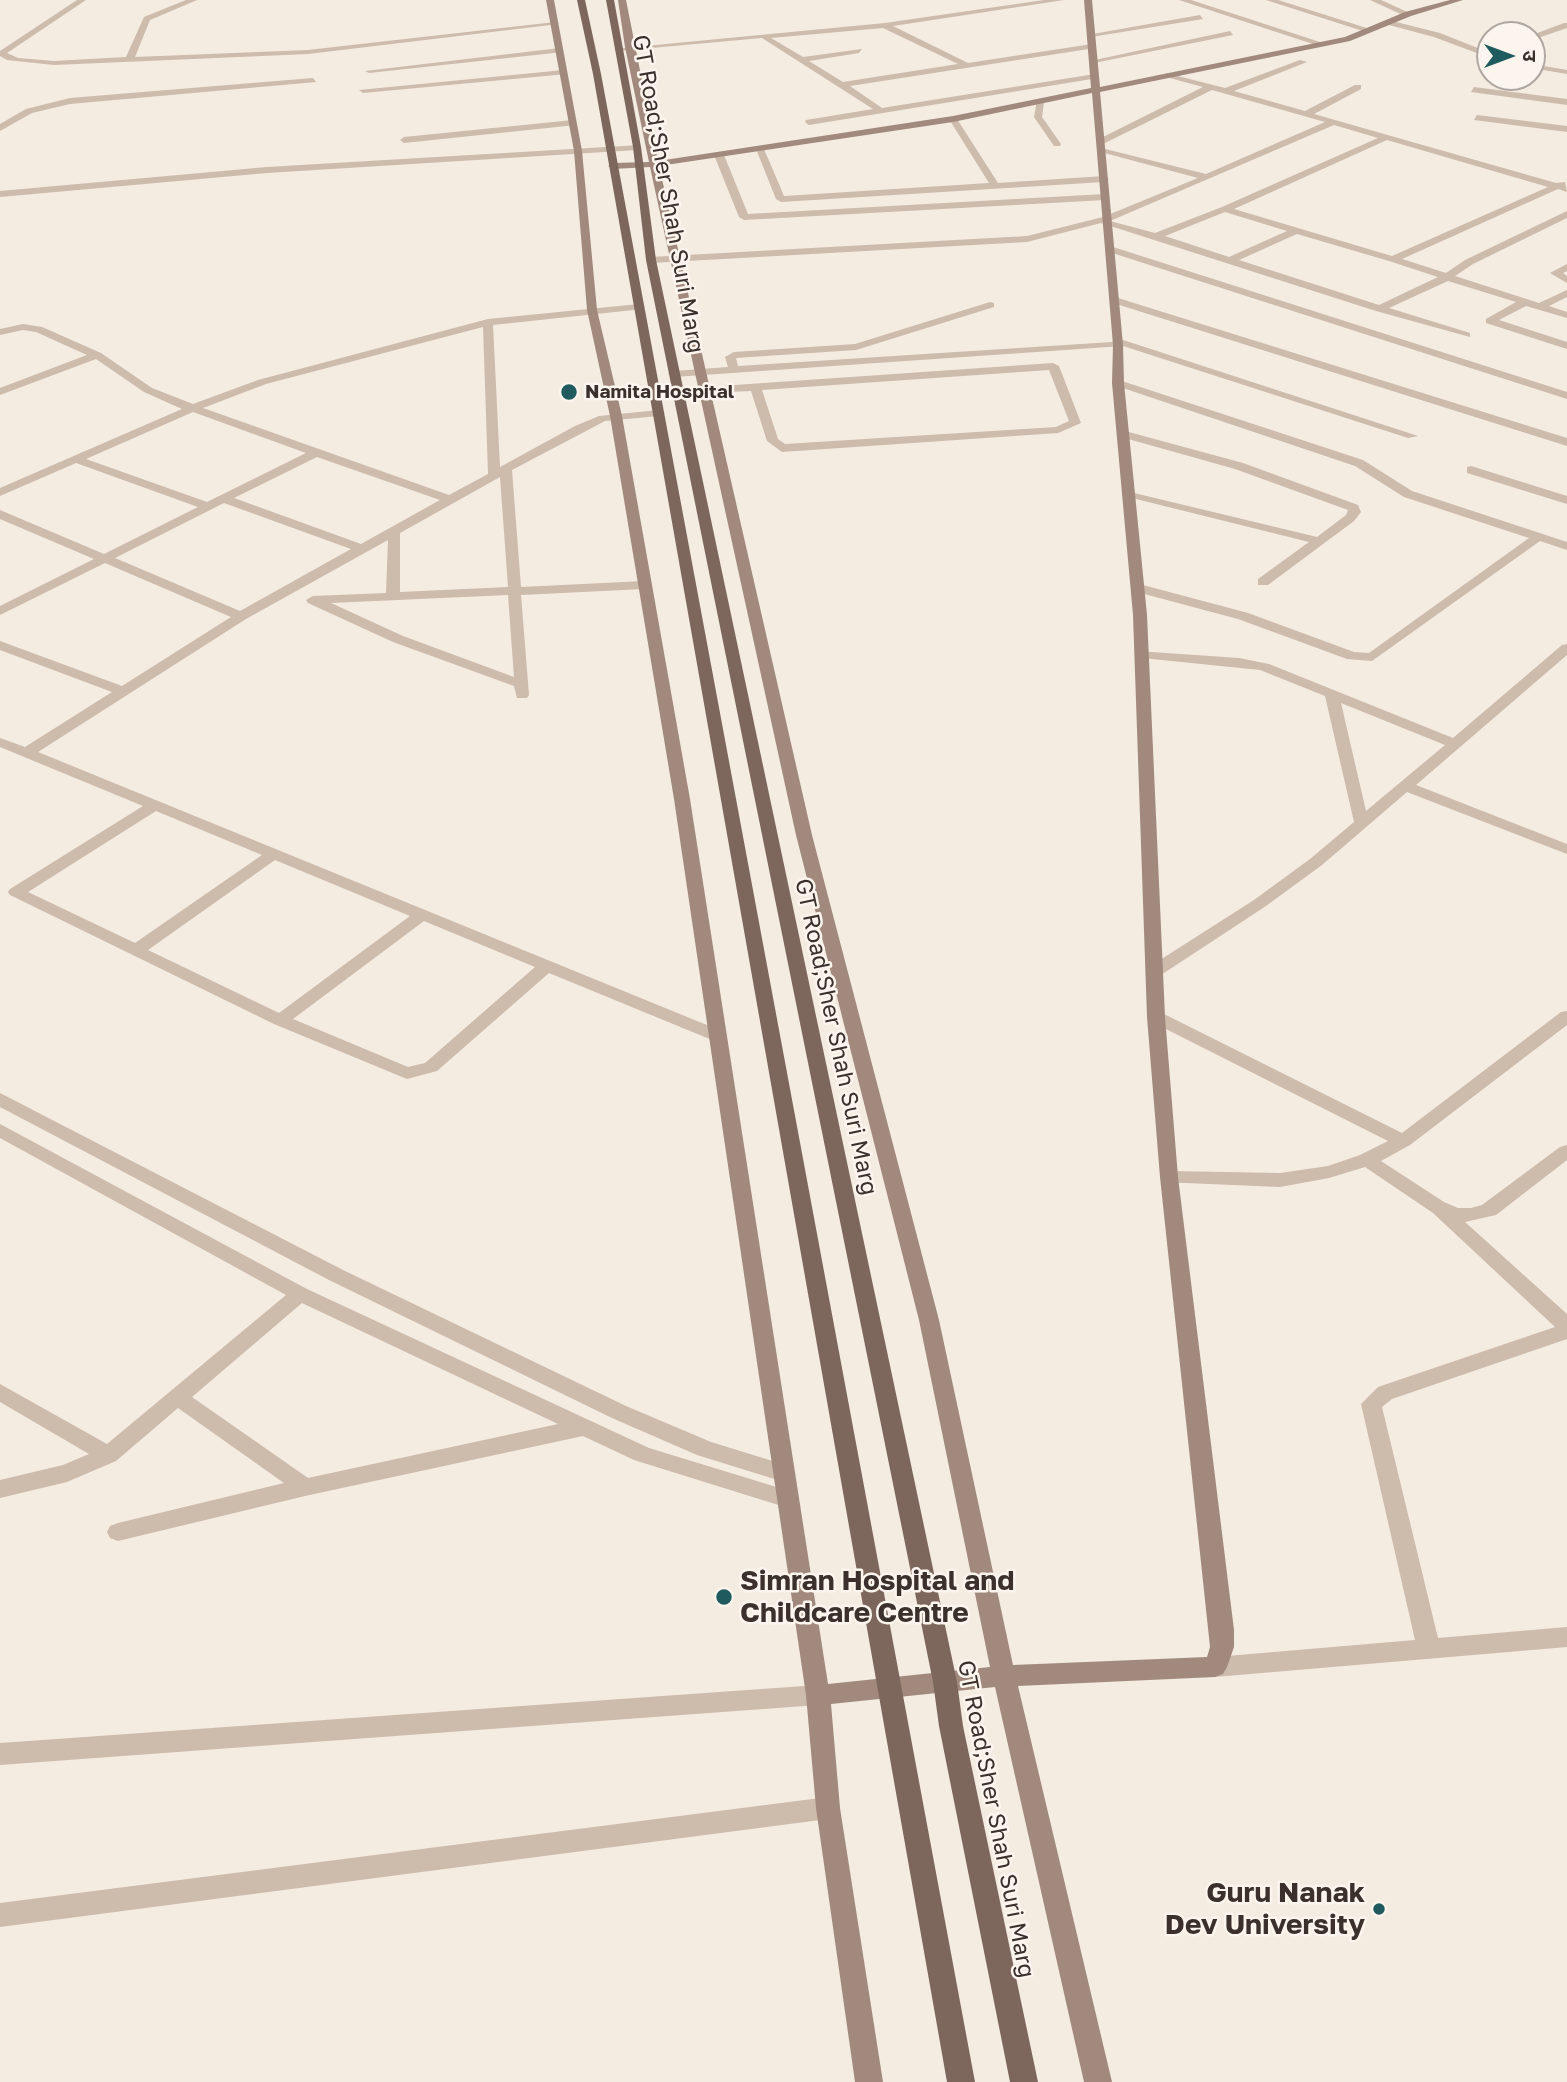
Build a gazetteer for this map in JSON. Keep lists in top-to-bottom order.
{
  "streets": {
    "main road": ["GT Road;Sher Shah Suri Marg"]
  },
  "places": ["Namita Hospital", "Simran Hospital and Childcare Centre", "Guru Nanak Dev University"],
  "north": "right"
}
